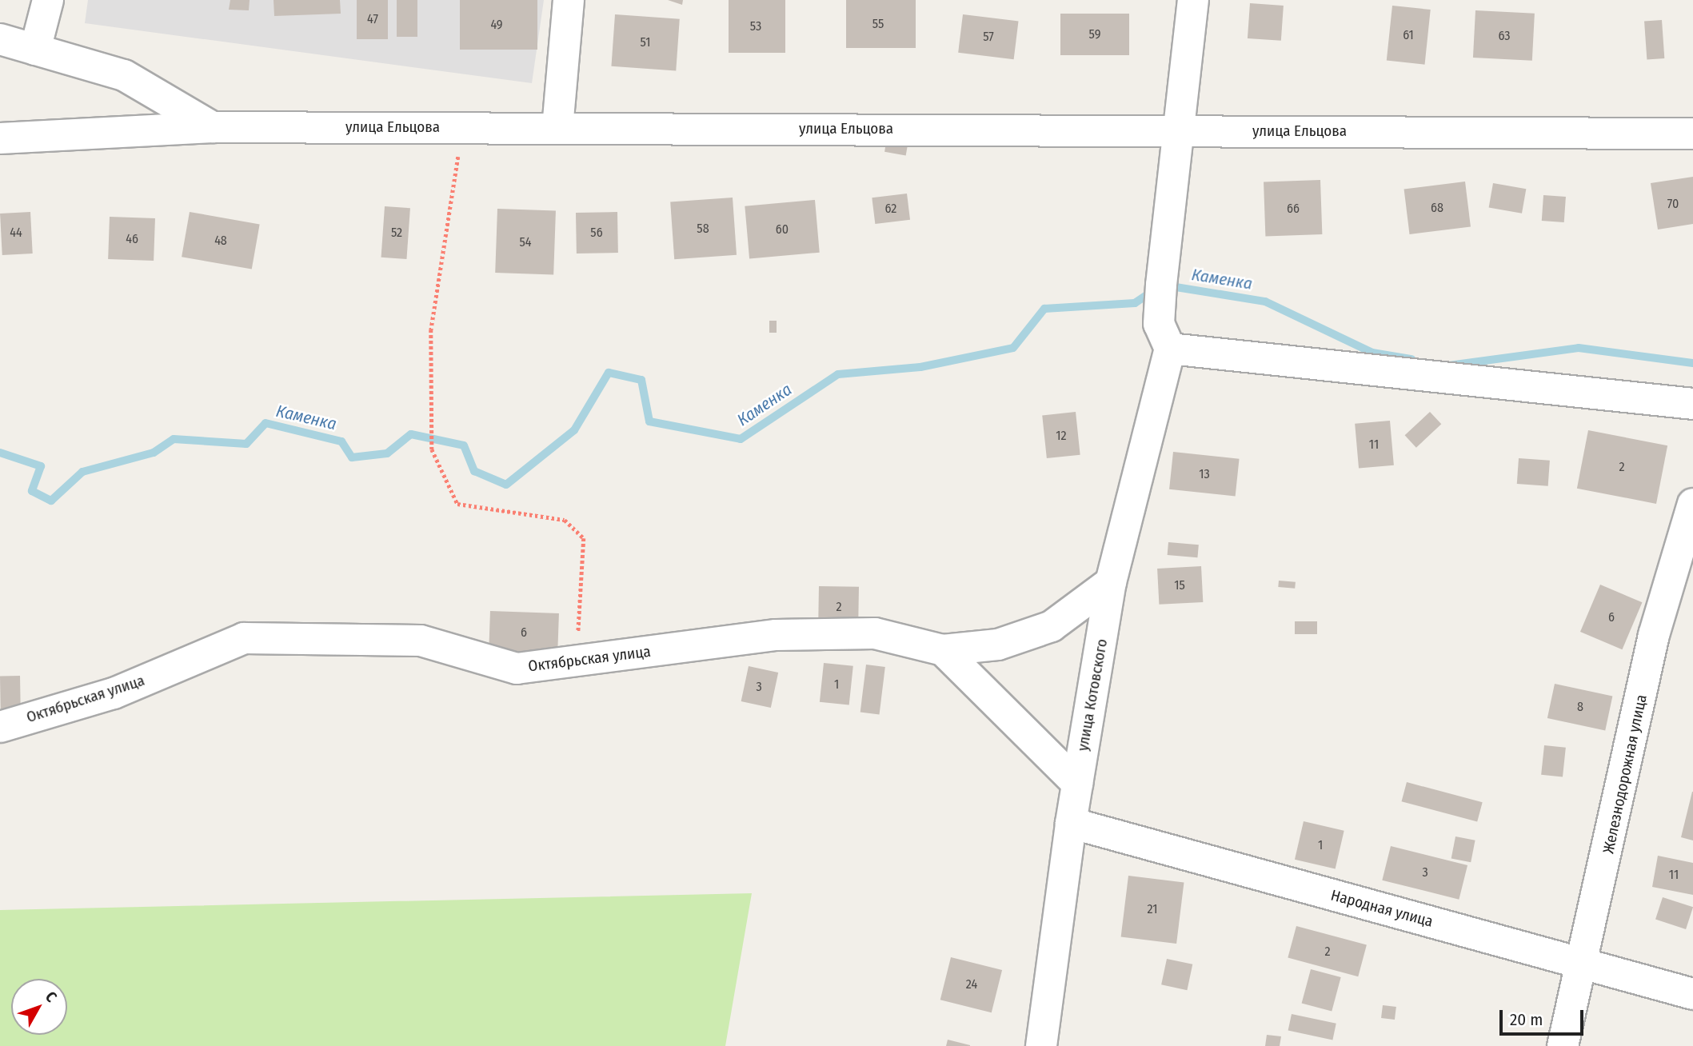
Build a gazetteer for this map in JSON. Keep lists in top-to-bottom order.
{
  "streets": {
    "street": [
      "улица Ельцова",
      "Октябрьская улица",
      "улица Котовского",
      "Железнодорожная улица",
      "Народная улица"
    ]
  },
  "crossings": [
    ["Октябрьская улица", "улица Котовского"],
    ["улица Котовского", "Народная улица"],
    ["Железнодорожная улица", "Народная улица"]
  ],
  "water": ["Каменка"],
  "house_numbers": [
    "47",
    "55",
    "49",
    "53",
    "59",
    "61",
    "63",
    "57",
    "51",
    "70",
    "68",
    "62",
    "66",
    "58",
    "60",
    "44",
    "52",
    "56",
    "46",
    "48",
    "54",
    "12",
    "11",
    "2",
    "13",
    "15",
    "2",
    "6",
    "6",
    "1",
    "3",
    "8",
    "1",
    "3",
    "11",
    "21",
    "2",
    "24"
  ],
  "scale_bar": "20 m",
  "north": "top right"
}
